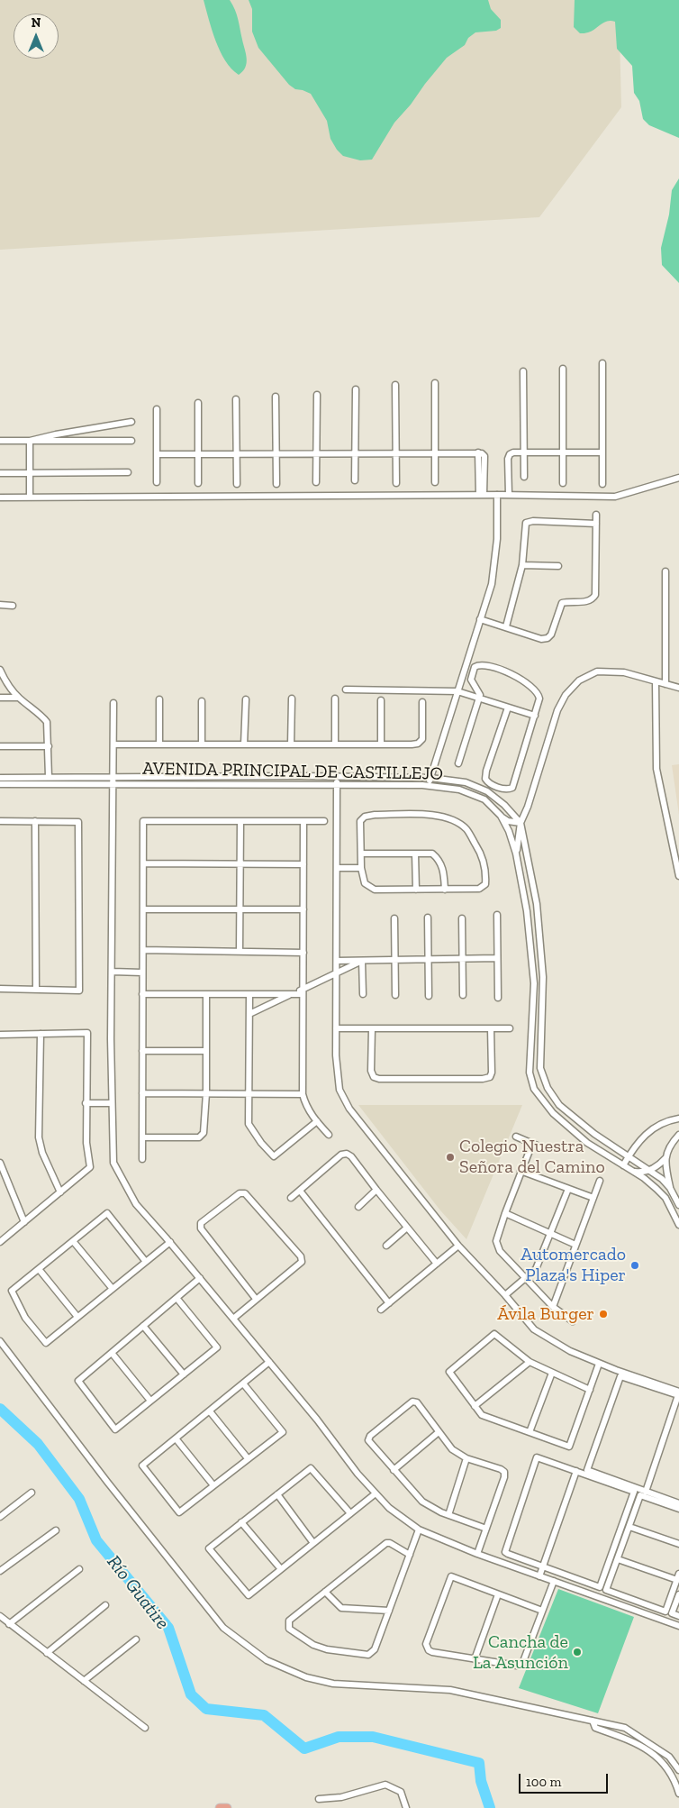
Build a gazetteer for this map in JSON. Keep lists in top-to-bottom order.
{
  "streets": {
    "street": ["AVENIDA PRINCIPAL DE CASTILLEJO"]
  },
  "water": ["Río Guatire"],
  "places": [
    "Colegio Nuestra Señora del Camino",
    "Automercado Plaza's Hiper",
    "Ávila Burger",
    "Cancha de La Asunción"
  ],
  "scale_bar": "100 m",
  "north": "top"
}
